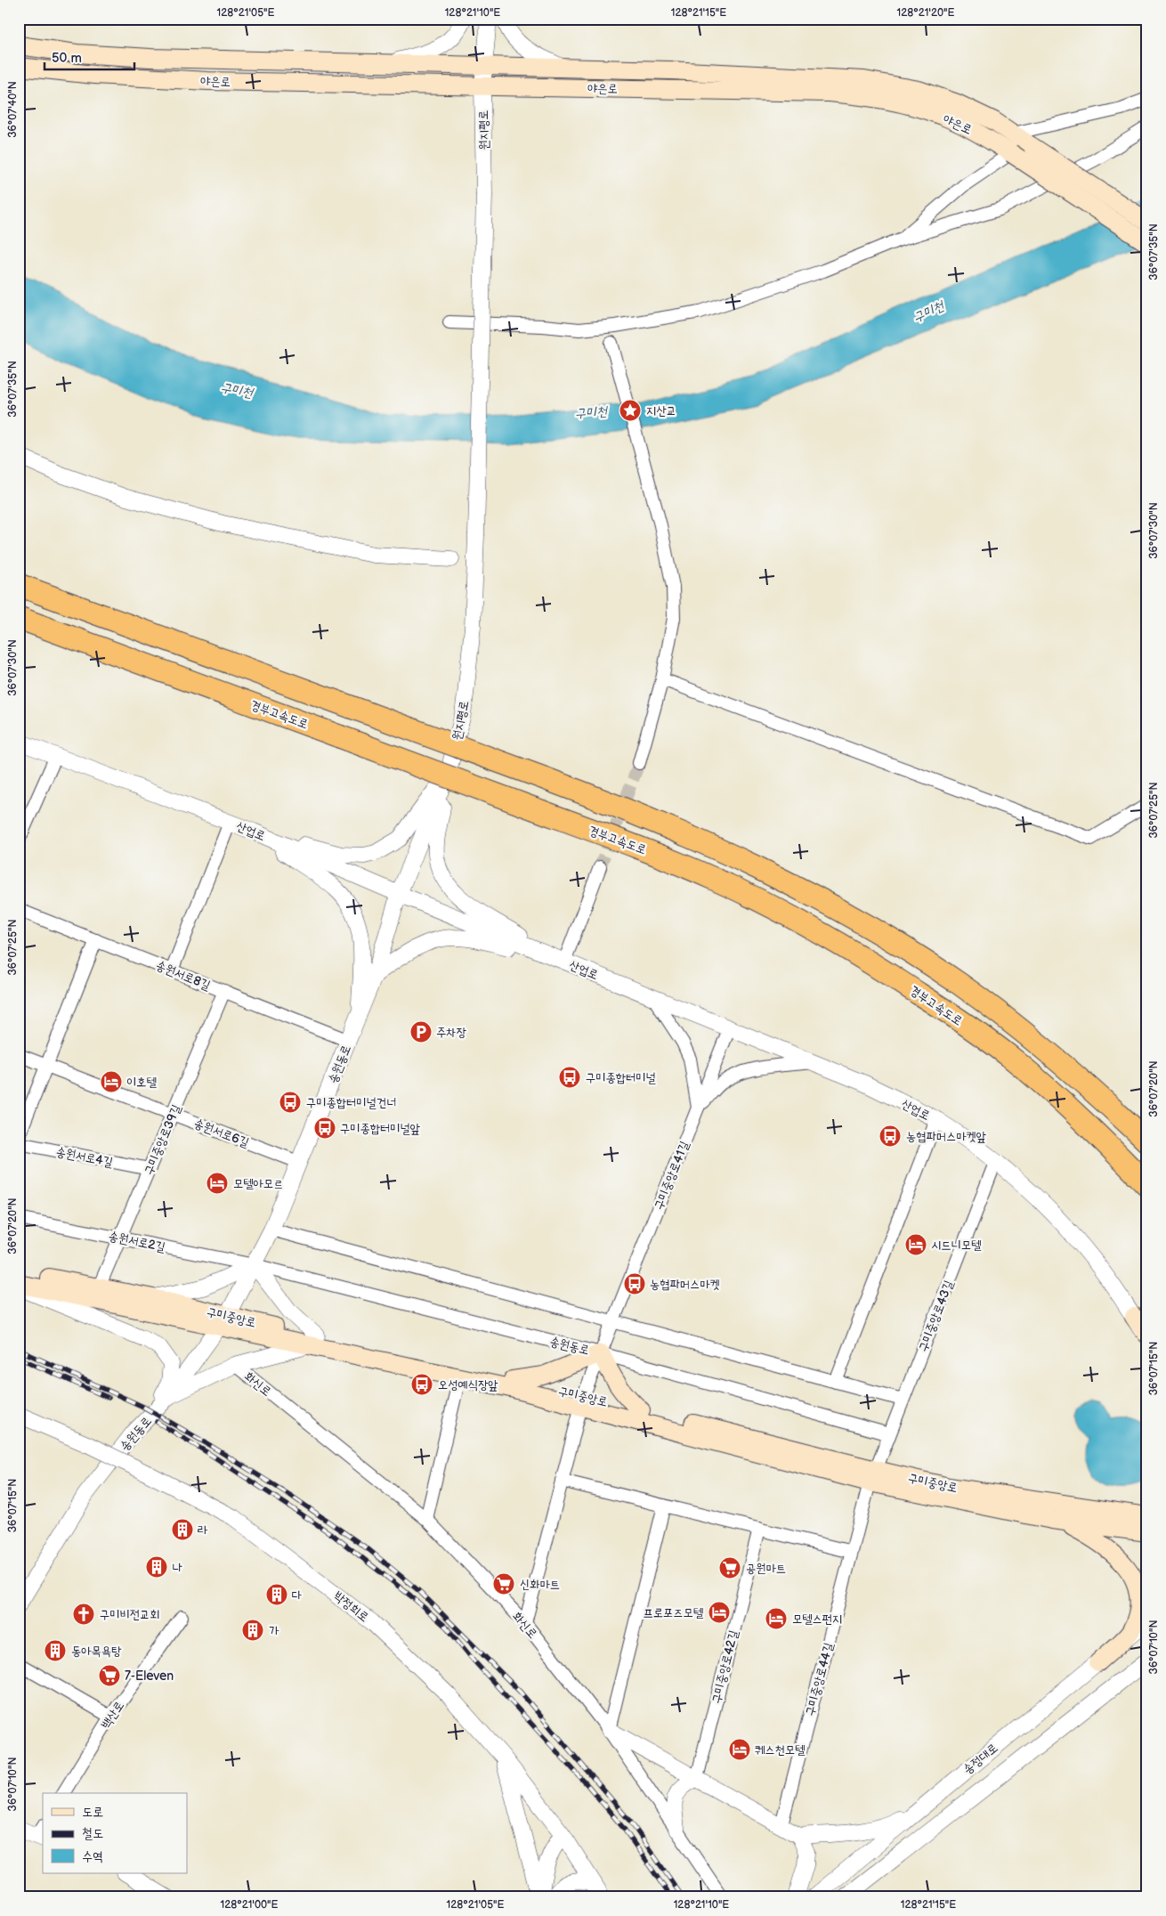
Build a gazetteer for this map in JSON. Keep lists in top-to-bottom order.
{
  "streets": {
    "highway": ["경부고속도로"],
    "main road": ["야은로", "구미중앙로"],
    "street": [
      "원지평로",
      "산업로",
      "송원서로8길",
      "송원동로",
      "송원서로6길",
      "구미중앙로39길",
      "송원서로4길",
      "구미중앙로41길",
      "송원서로2길",
      "구미중앙로43길",
      "화신로",
      "박정희로",
      "구미중앙로42길",
      "구미중앙로44길",
      "백산로",
      "송정대로"
    ]
  },
  "crossings": [
    ["야은로", "원지평로"],
    ["원지평로", "산업로"],
    ["원지평로", "송원동로"],
    ["산업로", "송원서로8길"],
    ["산업로", "송원동로"],
    ["산업로", "구미중앙로41길"],
    ["산업로", "구미중앙로43길"],
    ["송원서로8길", "송원동로"],
    ["송원서로8길", "구미중앙로39길"],
    ["송원동로", "송원서로6길"],
    ["송원동로", "구미중앙로41길"],
    ["송원동로", "송원서로2길"],
    ["송원동로", "구미중앙로"],
    ["송원서로6길", "구미중앙로39길"],
    ["구미중앙로39길", "송원서로4길"],
    ["구미중앙로39길", "송원서로2길"],
    ["구미중앙로39길", "구미중앙로"],
    ["구미중앙로41길", "구미중앙로"],
    ["구미중앙로43길", "구미중앙로"],
    ["구미중앙로43길", "구미중앙로44길"],
    ["구미중앙로", "구미중앙로44길"]
  ],
  "water": ["구미천"],
  "places": {
    "place": ["지산교"],
    "parking": ["주차장"],
    "bus stop": [
      "구미종합터미널",
      "구미종합터미널건너",
      "구미종합터미널앞",
      "농협파머스마켓앞",
      "농협파머스마켓",
      "오성예식장앞"
    ],
    "hotel": [
      "이호텔",
      "모텔아모르",
      "시드니모텔",
      "프로포즈모텔",
      "모텔스펀지",
      "퀘스천모텔"
    ],
    "building": [
      "라",
      "나",
      "다",
      "가",
      "동아목욕탕"
    ],
    "supermarket": ["공원마트", "신화마트", "7-Eleven"],
    "church": ["구미비전교회"]
  },
  "legend": ["도로", "철도", "수역"],
  "scale_bar": "50 m",
  "coordinates": [
    "128°21'05\"E",
    "128°21'10\"E",
    "128°21'15\"E",
    "128°21'20\"E",
    "36°07'40\"N",
    "36°07'35\"N",
    "36°07'30\"N",
    "36°07'25\"N",
    "36°07'20\"N",
    "36°07'15\"N",
    "36°07'10\"N",
    "128°21'00\"E"
  ]
}
